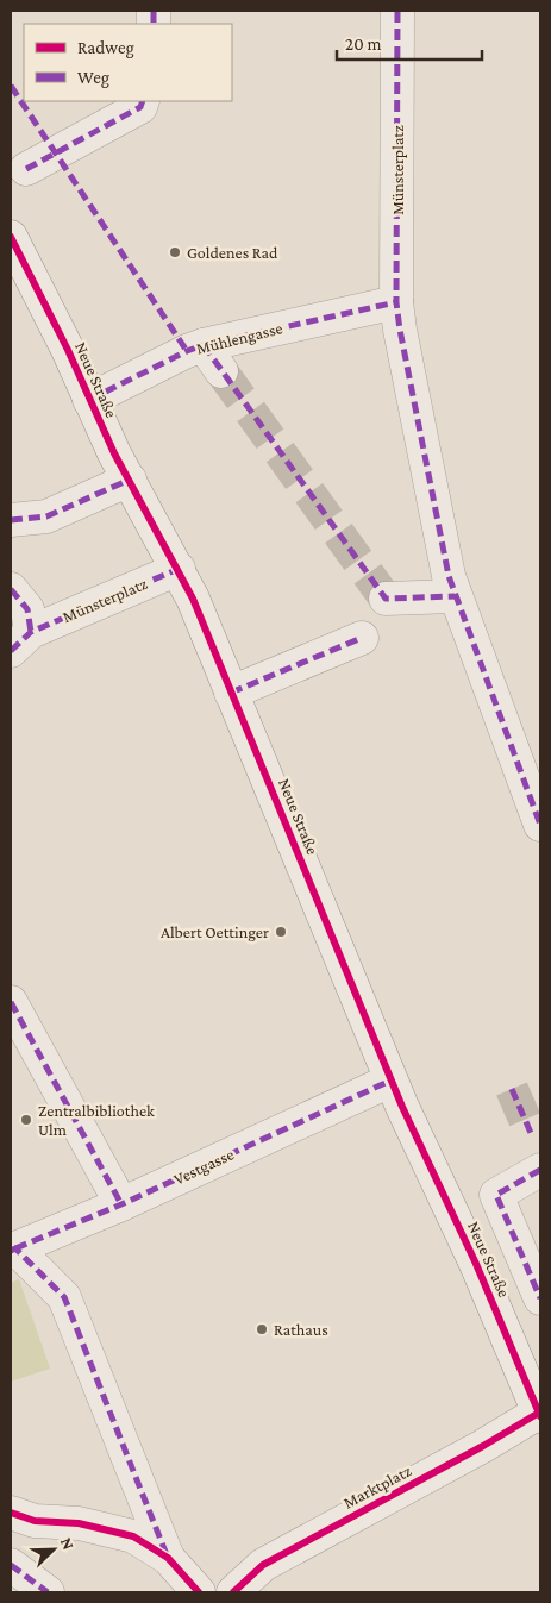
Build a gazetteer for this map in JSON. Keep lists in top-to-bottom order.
{
  "streets": {
    "street": [
      "Münsterplatz",
      "Mühlengasse",
      "Neue Straße",
      "Vestgasse",
      "Marktplatz"
    ]
  },
  "crossings": [
    ["Münsterplatz", "Mühlengasse"],
    ["Münsterplatz", "Neue Straße"],
    ["Mühlengasse", "Neue Straße"],
    ["Neue Straße", "Vestgasse"],
    ["Neue Straße", "Marktplatz"]
  ],
  "places": [
    "Goldenes Rad",
    "Albert Oettinger",
    "Zentralbibliothek Ulm",
    "Rathaus"
  ],
  "legend": ["Radweg", "Weg"],
  "scale_bar": "20 m",
  "north": "top right"
}
